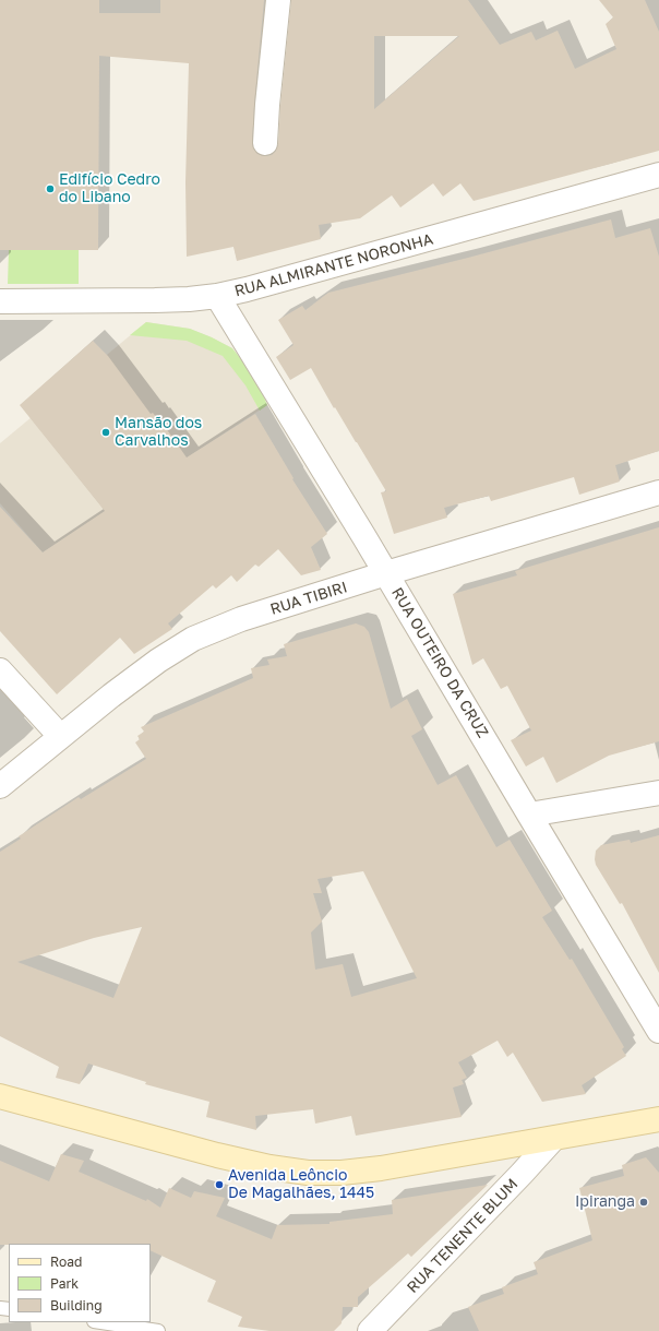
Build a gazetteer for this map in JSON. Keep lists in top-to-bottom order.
{
  "streets": {
    "street": [
      "RUA ALMIRANTE NORONHA",
      "RUA TIBIRI",
      "RUA OUTEIRO DA CRUZ",
      "RUA TENENTE BLUM"
    ]
  },
  "crossings": [
    ["RUA ALMIRANTE NORONHA", "RUA OUTEIRO DA CRUZ"],
    ["RUA TIBIRI", "RUA OUTEIRO DA CRUZ"]
  ],
  "places": [
    "Edifício Cedro do Libano",
    "Mansão dos Carvalhos",
    "Avenida Leôncio De Magalhães, 1445",
    "Ipiranga"
  ],
  "legend": ["Road", "Park", "Building"]
}
